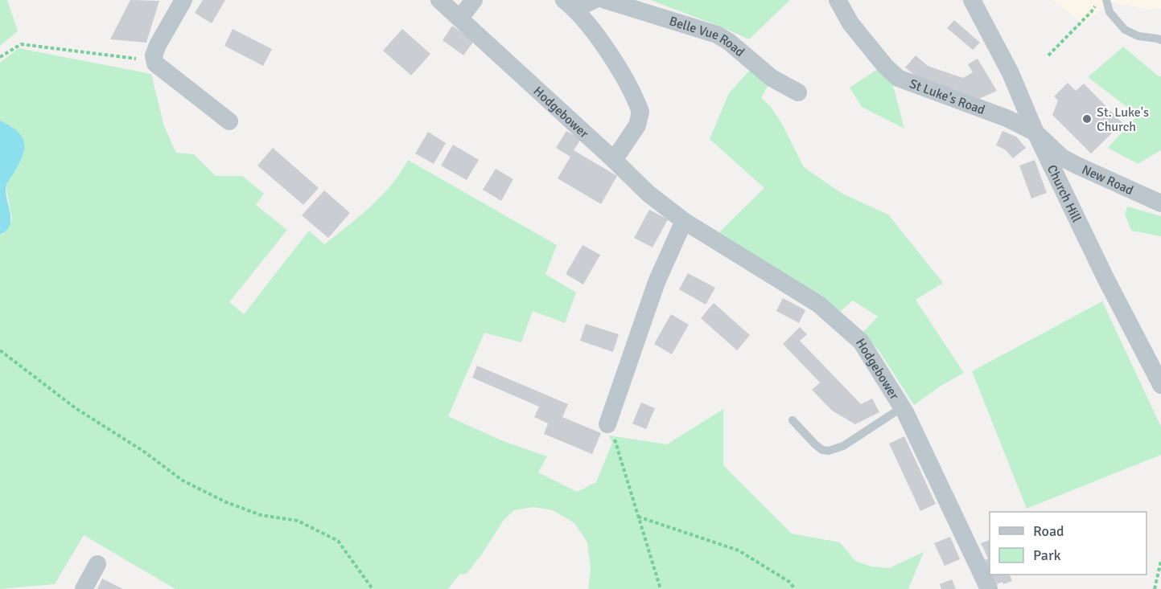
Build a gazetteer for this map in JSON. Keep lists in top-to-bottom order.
{
  "streets": {
    "street": [
      "Belle Vue Road",
      "St Luke's Road",
      "Hodgebower",
      "New Road",
      "Church Hill"
    ]
  },
  "crossings": [
    ["St Luke's Road", "New Road"],
    ["St Luke's Road", "Church Hill"],
    ["New Road", "Church Hill"]
  ],
  "places": ["St. Luke's Church"],
  "legend": ["Road", "Park"]
}
